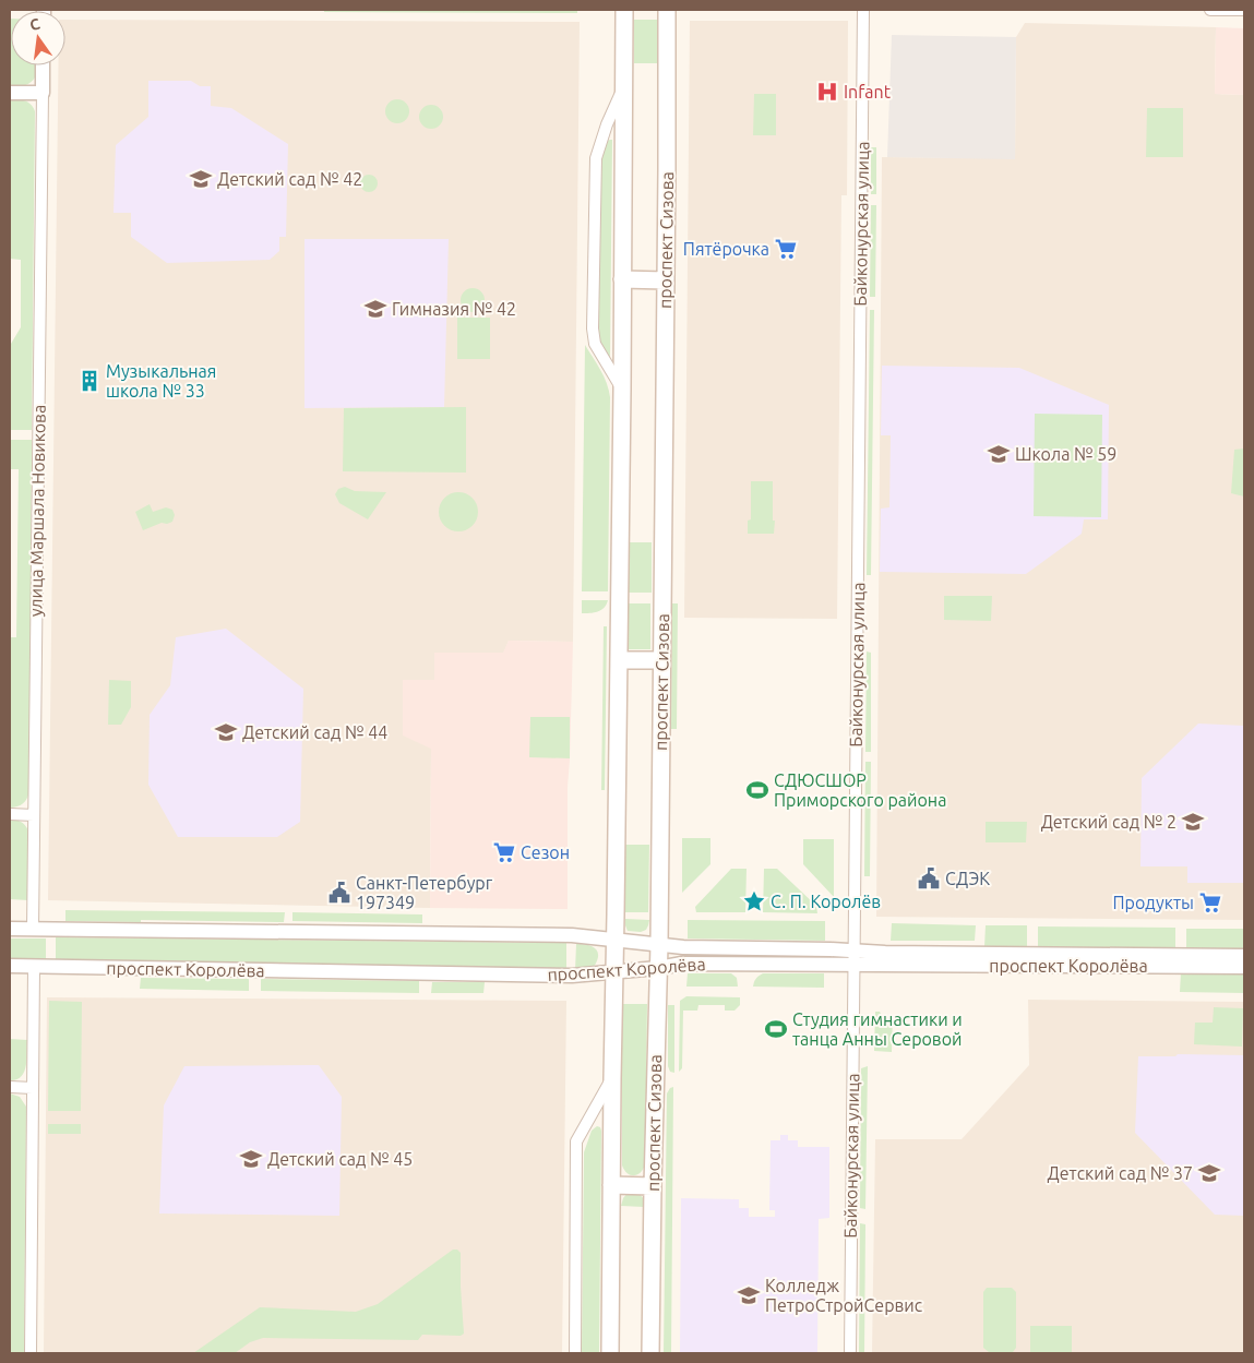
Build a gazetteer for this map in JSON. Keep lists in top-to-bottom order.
{
  "streets": {
    "main road": ["проспект Сизова"],
    "street": ["Байконурская улица", "улица Маршала Новикова", "проспект Королёва"]
  },
  "crossings": [
    ["Байконурская улица", "проспект Королёва"],
    ["проспект Сизова", "проспект Королёва"],
    ["улица Маршала Новикова", "проспект Королёва"]
  ],
  "places": {
    "hospital": ["Infant"],
    "school or university": [
      "Детский сад № 42",
      "Гимназия № 42",
      "Школа № 59",
      "Детский сад № 44",
      "Детский сад № 2",
      "Детский сад № 45",
      "Детский сад № 37",
      "Колледж ПетроСтройСервис"
    ],
    "supermarket": ["Пятёрочка", "Сезон", "Продукты"],
    "building": ["Музыкальная школа № 33"],
    "sports": ["СДЮСШОР Приморского района", "Студия гимнастики и танца Анны Серовой"],
    "public building": ["СДЭК", "Санкт-Петербург 197349"],
    "place": ["С. П. Королёв"]
  },
  "north": "top"
}
